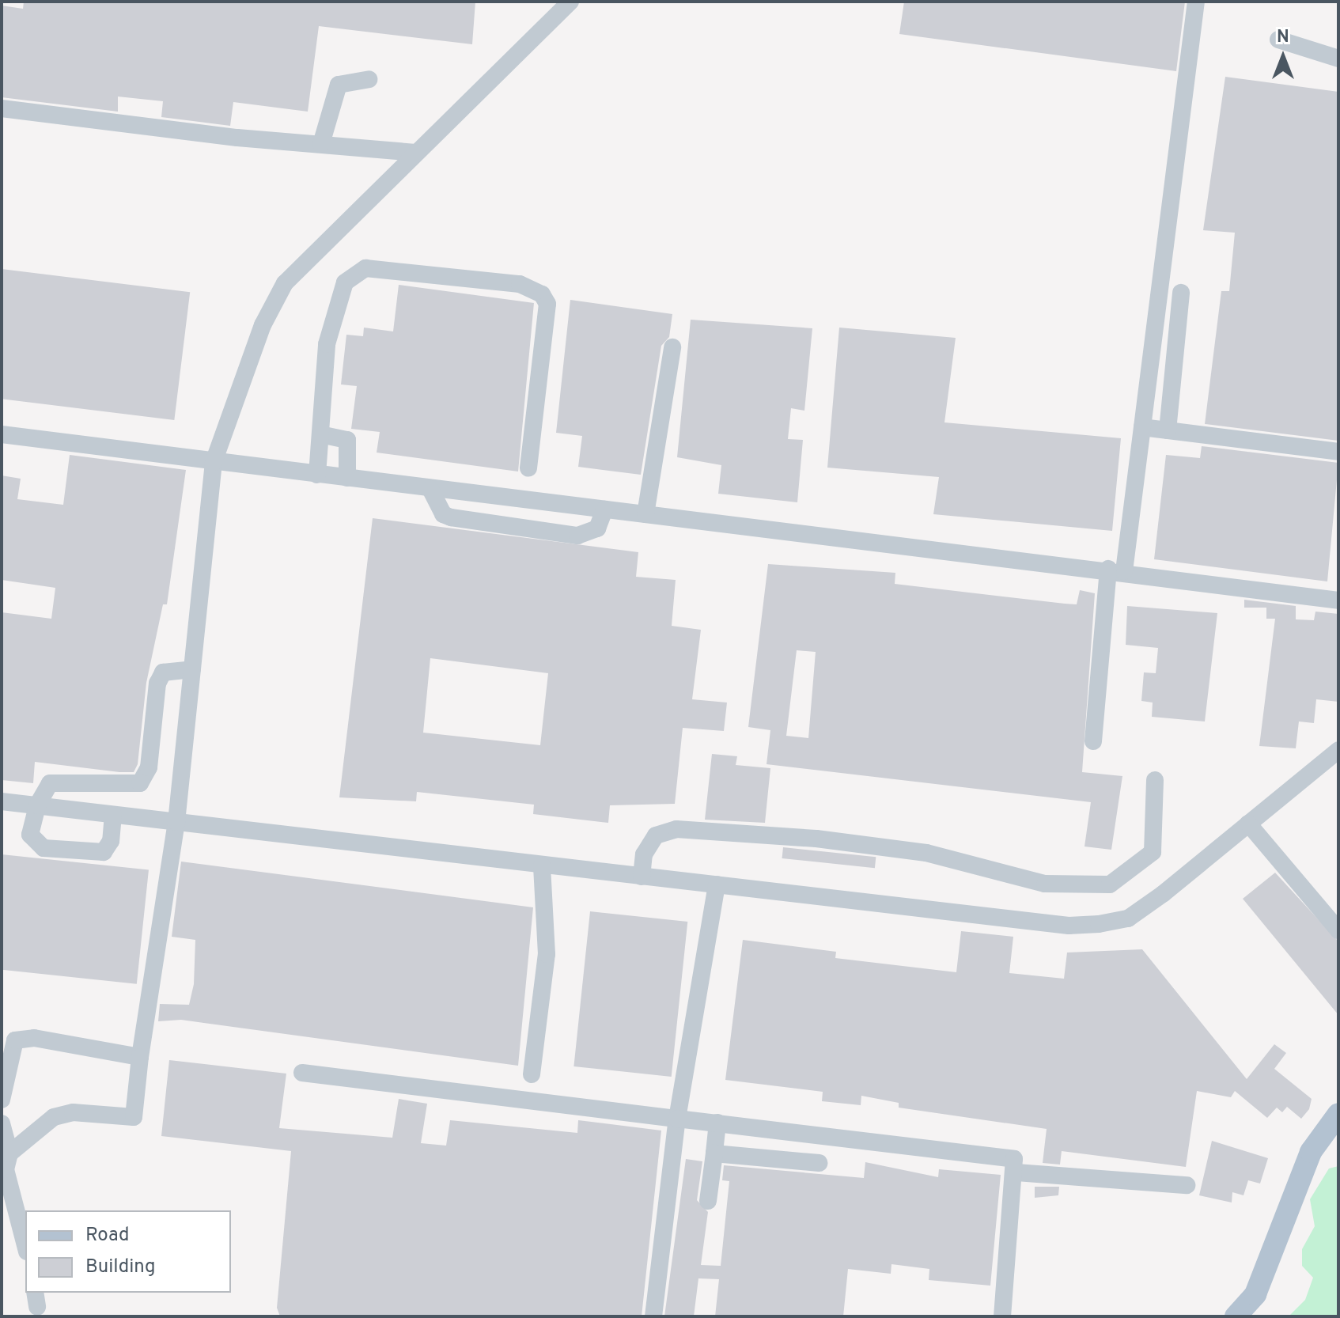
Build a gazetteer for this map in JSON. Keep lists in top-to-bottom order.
{
  "legend": ["Road", "Building"],
  "north": "top"
}
